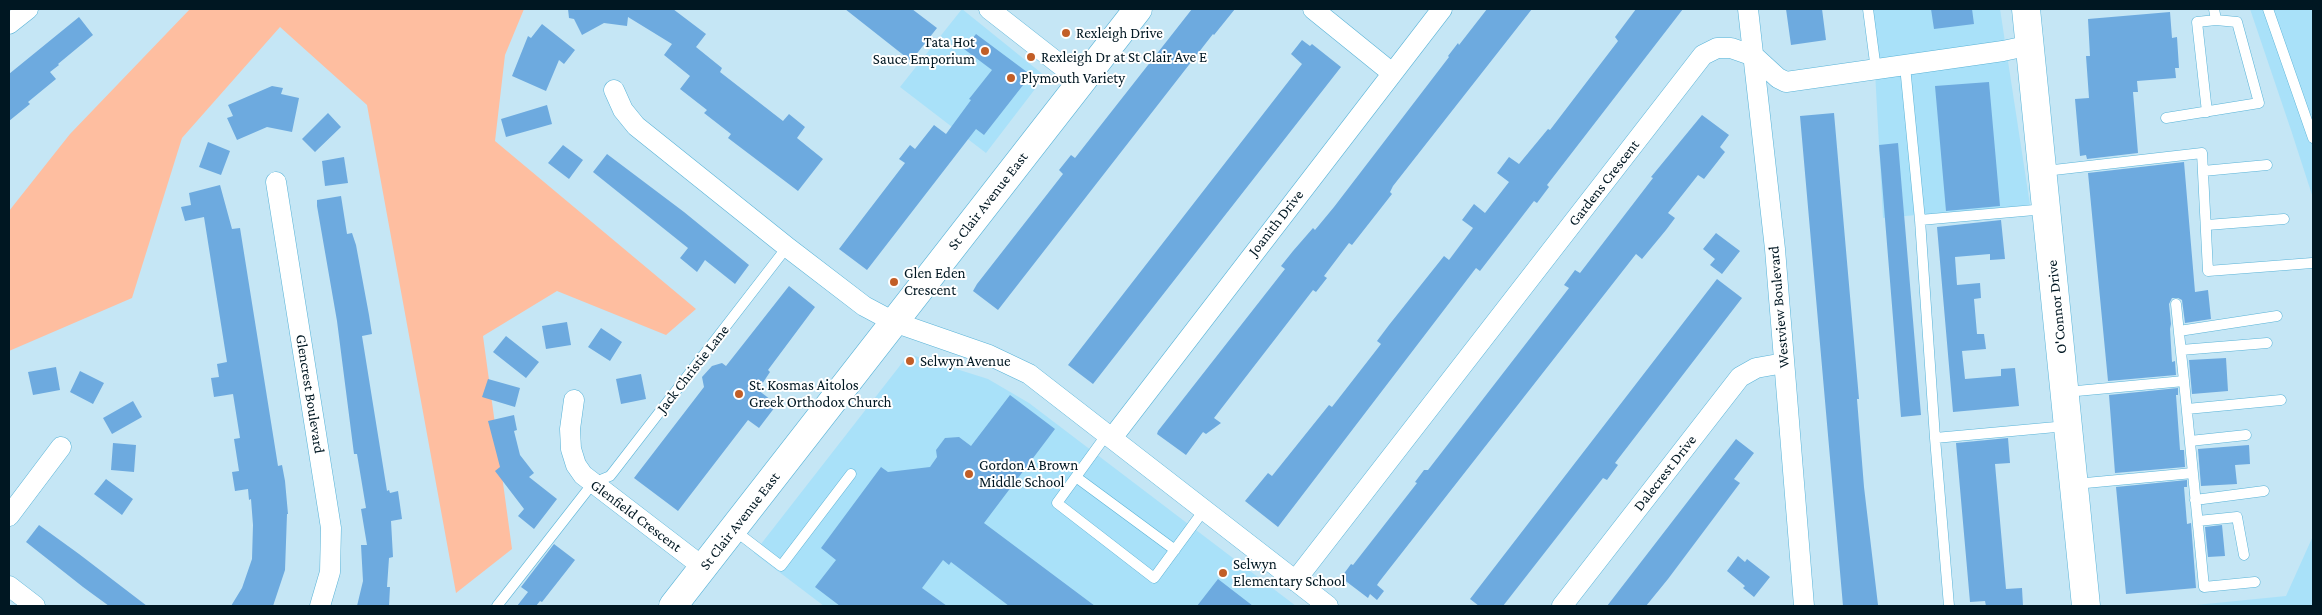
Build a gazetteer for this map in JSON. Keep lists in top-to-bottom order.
{
  "streets": {
    "main road": ["St Clair Avenue East", "O'Connor Drive"],
    "street": [
      "Gardens Crescent",
      "Joanith Drive",
      "Westview Boulevard",
      "Glencrest Boulevard",
      "Dalecrest Drive",
      "Glenfield Crescent"
    ],
    "lane": ["Jack Christie Lane"]
  },
  "crossings": [
    ["Gardens Crescent", "Westview Boulevard"],
    ["Gardens Crescent", "O'Connor Drive"],
    ["St Clair Avenue East", "Glenfield Crescent"],
    ["Westview Boulevard", "Dalecrest Drive"],
    ["Jack Christie Lane", "Glenfield Crescent"]
  ],
  "places": [
    "Rexleigh Drive",
    "Tata Hot Sauce Emporium",
    "Rexleigh Dr at St Clair Ave E",
    "Plymouth Variety",
    "Glen Eden Crescent",
    "Selwyn Avenue",
    "St. Kosmas Aitolos Greek Orthodox Church",
    "Gordon A Brown Middle School",
    "Selwyn Elementary School"
  ]
}
